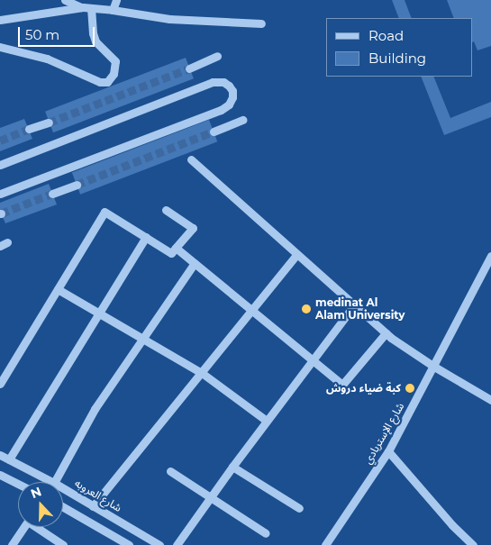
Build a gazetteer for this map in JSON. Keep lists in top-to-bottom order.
{
  "streets": {
    "street": ["شارع الإستربادي", "شارع العروبه"]
  },
  "places": ["medinat Al Alam University", "كبة ضياء دروش"],
  "legend": ["Road", "Building"],
  "scale_bar": "50 m",
  "north": "top"
}
